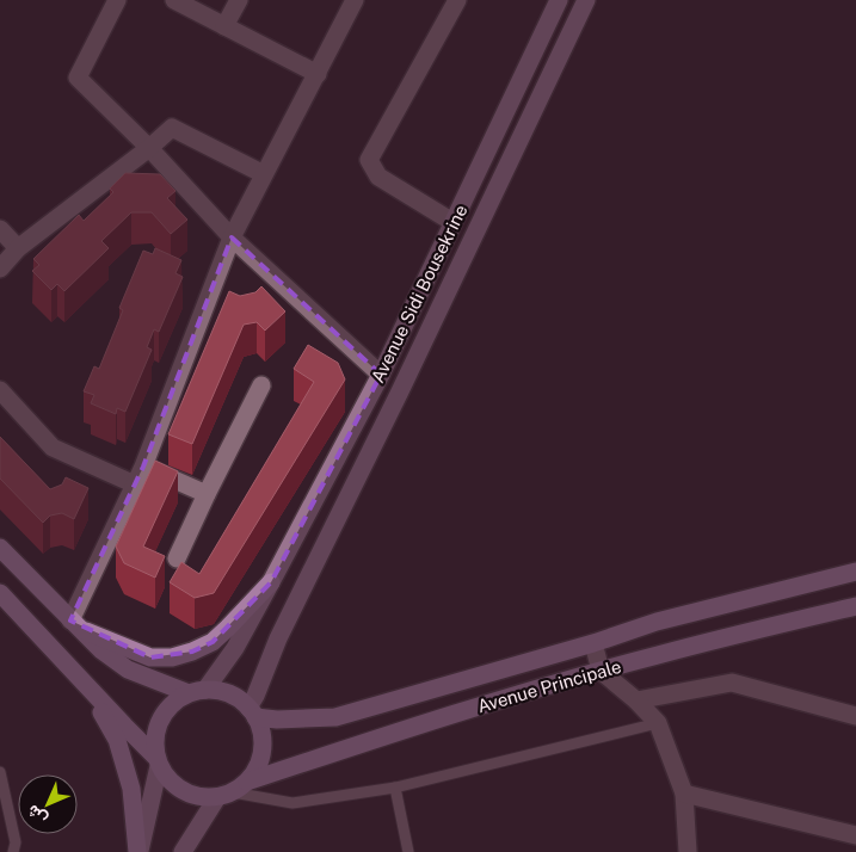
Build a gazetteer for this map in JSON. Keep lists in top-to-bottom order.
{
  "streets": {
    "main road": ["Avenue Sidi Bousekrine", "Avenue Principale"]
  },
  "north": "bottom left"
}
